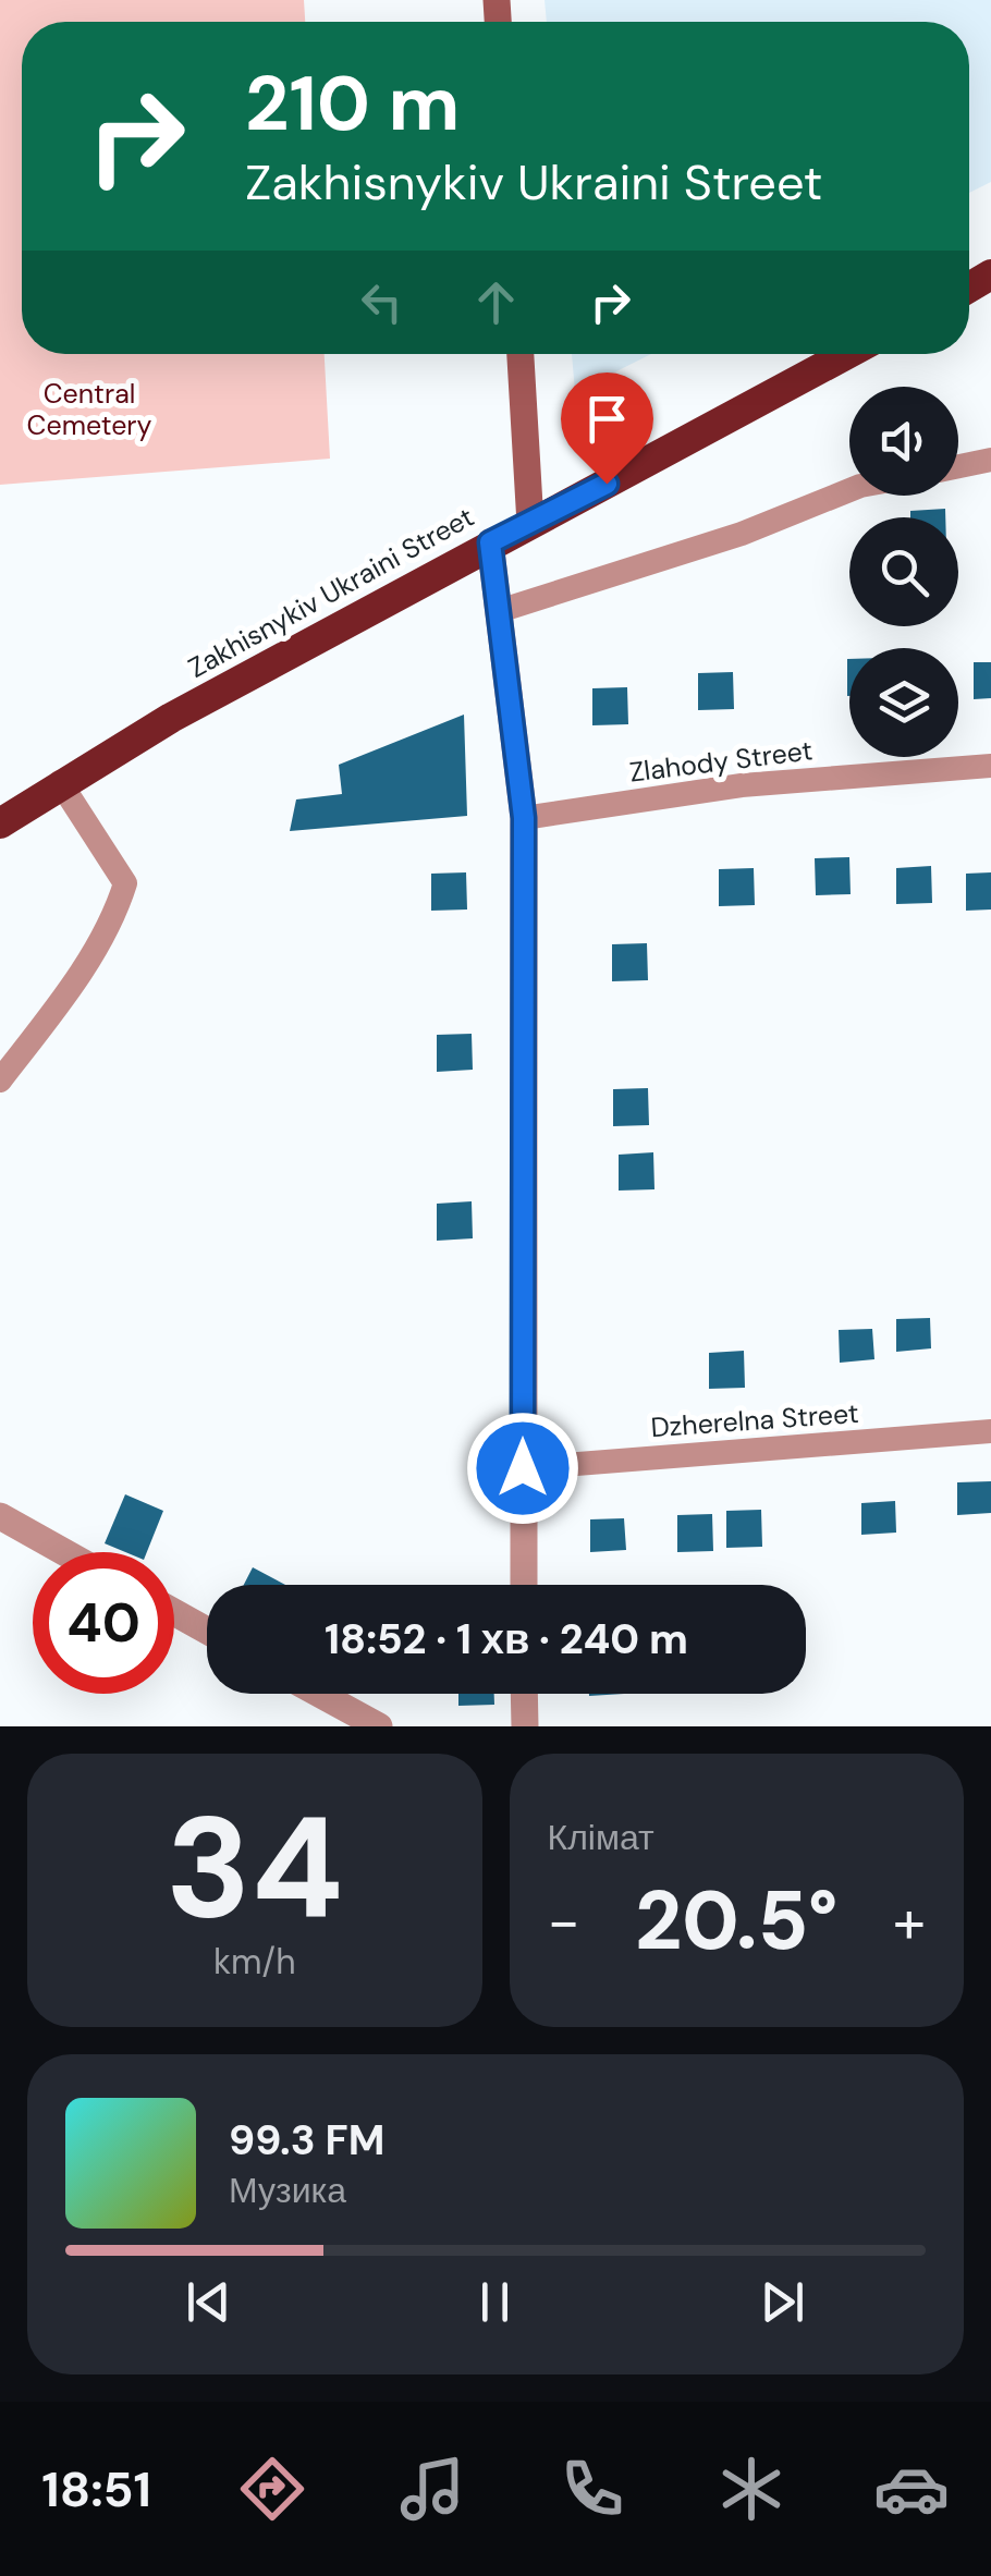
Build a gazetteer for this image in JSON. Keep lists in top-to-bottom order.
{
  "streets": {
    "highway": ["Zakhisnykiv Ukraini Street"],
    "street": ["Zlahody Street", "Dzherelna Street"]
  },
  "parks": ["Central Cemetery"],
  "page": {
    "turn": ["210 m", "Zakhisnykiv Ukraini Street"],
    "limit": "40",
    "trip": "18:52 · 1 хв · 240 m",
    "tile": [
      ["34", "km/h"],
      "Клімат"
    ],
    "heat": ["−", "20.5°", "+"],
    "song": ["99.3 FM", "Музика"],
    "tabs": "18:51"
  }
}
